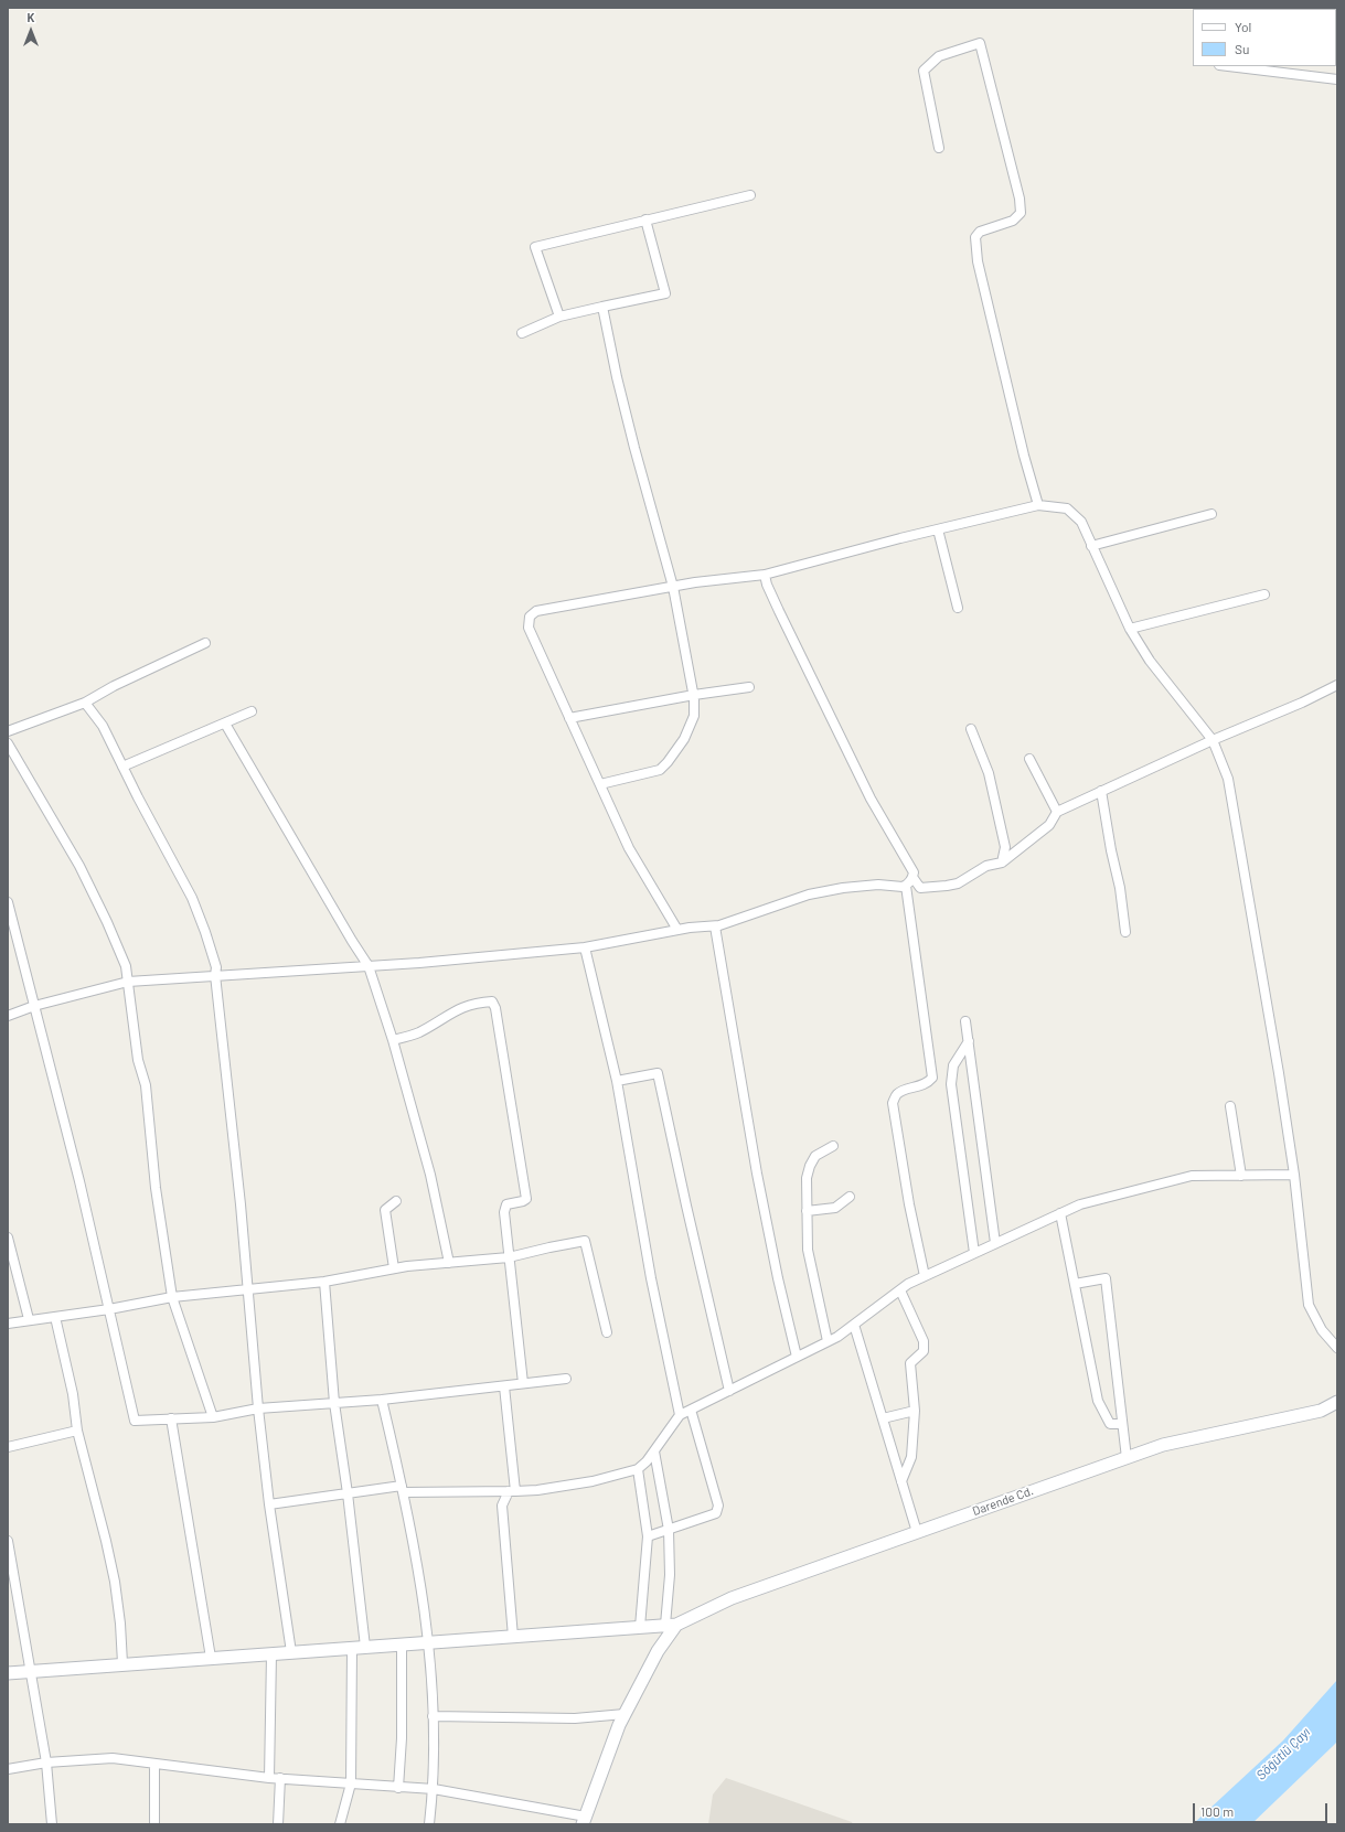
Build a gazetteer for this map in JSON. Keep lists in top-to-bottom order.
{
  "streets": {
    "street": ["Darende Cd."]
  },
  "water": ["Söğütlü Çayı"],
  "legend": ["Yol", "Su"],
  "scale_bar": "100 m",
  "north": "top"
}
